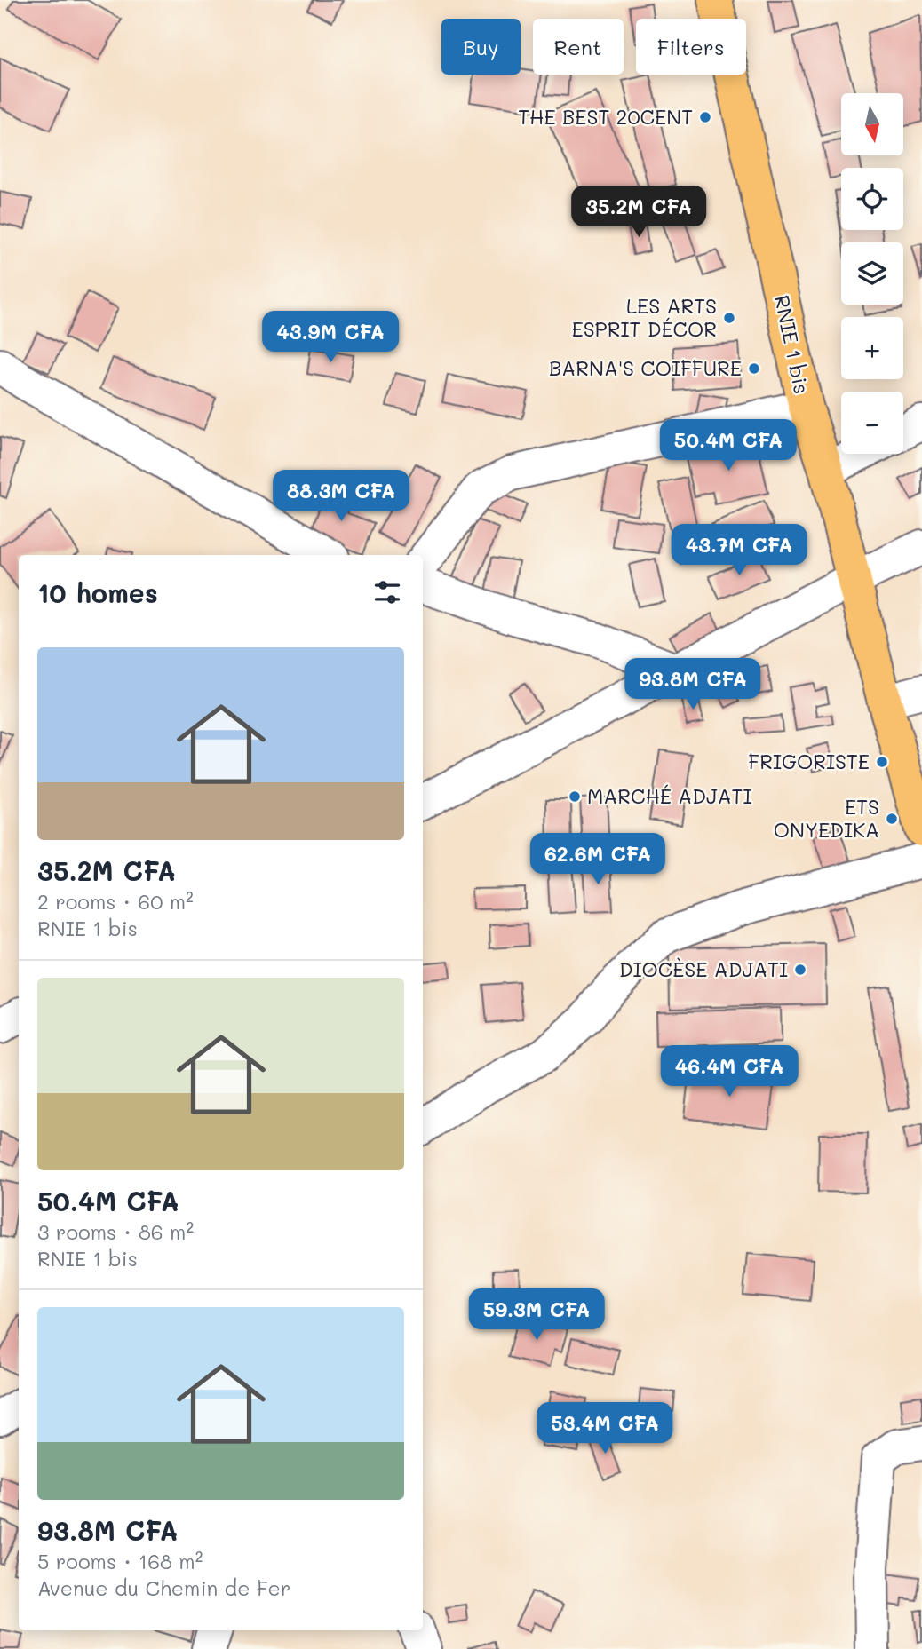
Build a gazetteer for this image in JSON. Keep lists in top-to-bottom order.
{
  "streets": {
    "main road": ["RNIE 1 bis"]
  },
  "places": [
    "THE BEST 20CENT",
    "LES ARTS ESPRIT DÉCOR",
    "BARNA'S COIFFURE",
    "FRIGORISTE",
    "MARCHÉ ADJATI",
    "ETS ONYEDIKA",
    "DIOCÈSE ADJATI"
  ],
  "north": "bottom",
  "page": {
    "chip": ["Buy", "Rent", "Filters"],
    "map_buttons": ["+", "−"],
    "price": [
      "35.2M CFA",
      "43.9M CFA",
      "50.4M CFA",
      "88.3M CFA",
      "43.7M CFA",
      "93.8M CFA",
      "62.6M CFA",
      "46.4M CFA",
      "59.3M CFA",
      "53.4M CFA"
    ],
    "heading": "10 homes",
    "list": [
      {
        "name": "35.2M CFA",
        "note": "2 rooms · 60 m² · RNIE 1 bis"
      },
      {
        "name": "50.4M CFA",
        "note": "3 rooms · 86 m² · RNIE 1 bis"
      },
      {
        "name": "93.8M CFA",
        "note": "5 rooms · 168 m² · Avenue du Chemin de Fer"
      }
    ]
  }
}
